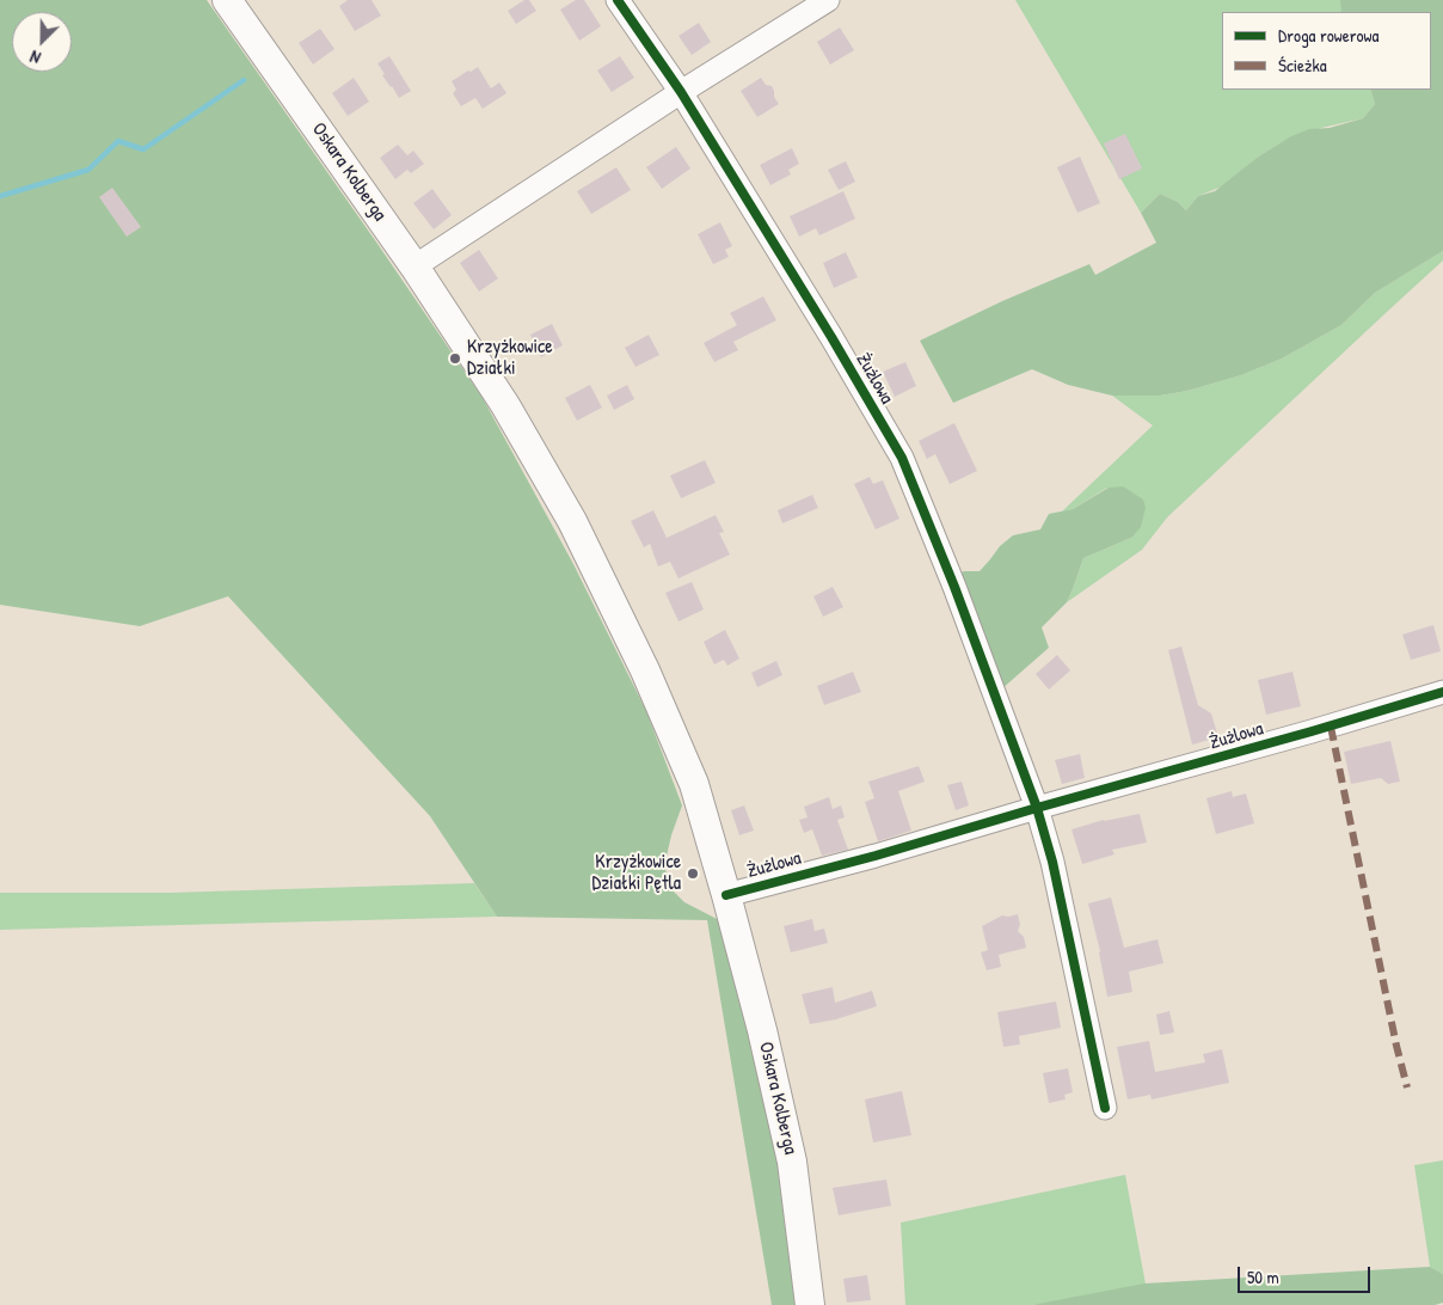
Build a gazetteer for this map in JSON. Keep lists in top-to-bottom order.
{
  "streets": {
    "main road": ["Oskara Kolberga"],
    "street": ["Żużlowa"]
  },
  "crossings": [
    ["Oskara Kolberga", "Żużlowa"]
  ],
  "places": ["Krzyżkowice Działki", "Krzyżkowice Działki Pętla"],
  "legend": ["Droga rowerowa", "Ścieżka"],
  "scale_bar": "50 m",
  "north": "bottom left"
}
